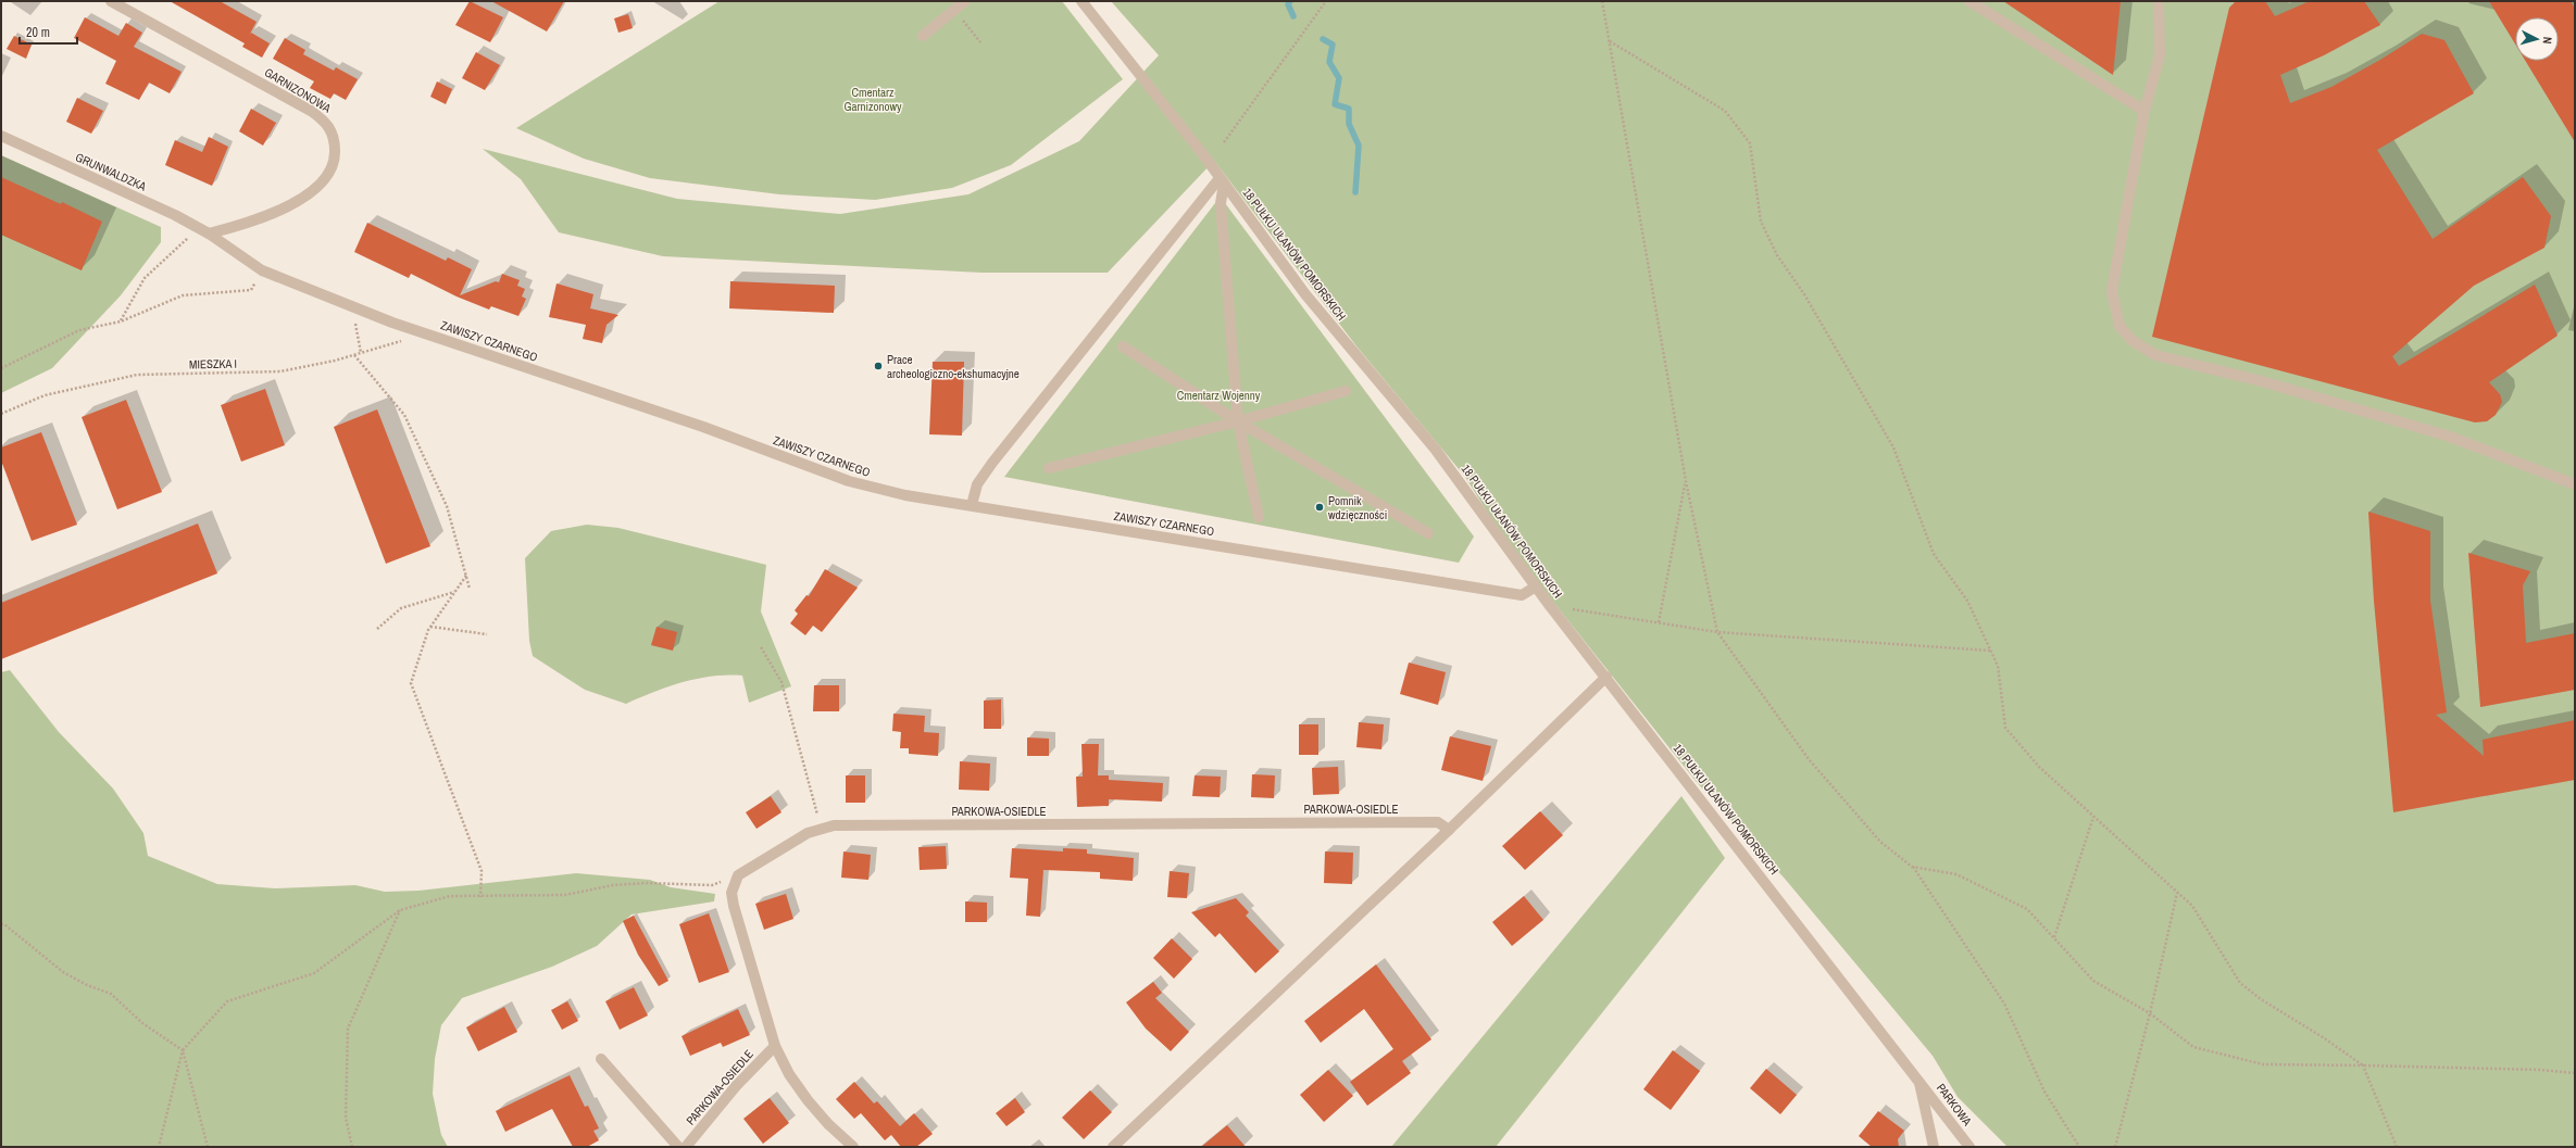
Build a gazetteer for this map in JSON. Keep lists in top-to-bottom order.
{
  "streets": {
    "street": [
      "GARNIZONOWA",
      "GRUNWALDZKA",
      "18 PUŁKU UŁANÓW POMORSKICH",
      "ZAWISZY CZARNEGO",
      "PARKOWA-OSIEDLE",
      "PARKOWA"
    ],
    "path": ["MIESZKA I"]
  },
  "crossings": [
    ["GARNIZONOWA", "GRUNWALDZKA"],
    ["GARNIZONOWA", "ZAWISZY CZARNEGO"],
    ["GRUNWALDZKA", "ZAWISZY CZARNEGO"],
    ["18 PUŁKU UŁANÓW POMORSKICH", "ZAWISZY CZARNEGO"],
    ["18 PUŁKU UŁANÓW POMORSKICH", "PARKOWA"]
  ],
  "parks": ["Cmentarz Garnizonowy", "Cmentarz Wojenny"],
  "places": ["Prace archeologiczno-ekshumacyjne", "Pomnik wdzięczności"],
  "scale_bar": "20 m",
  "north": "right"
}
